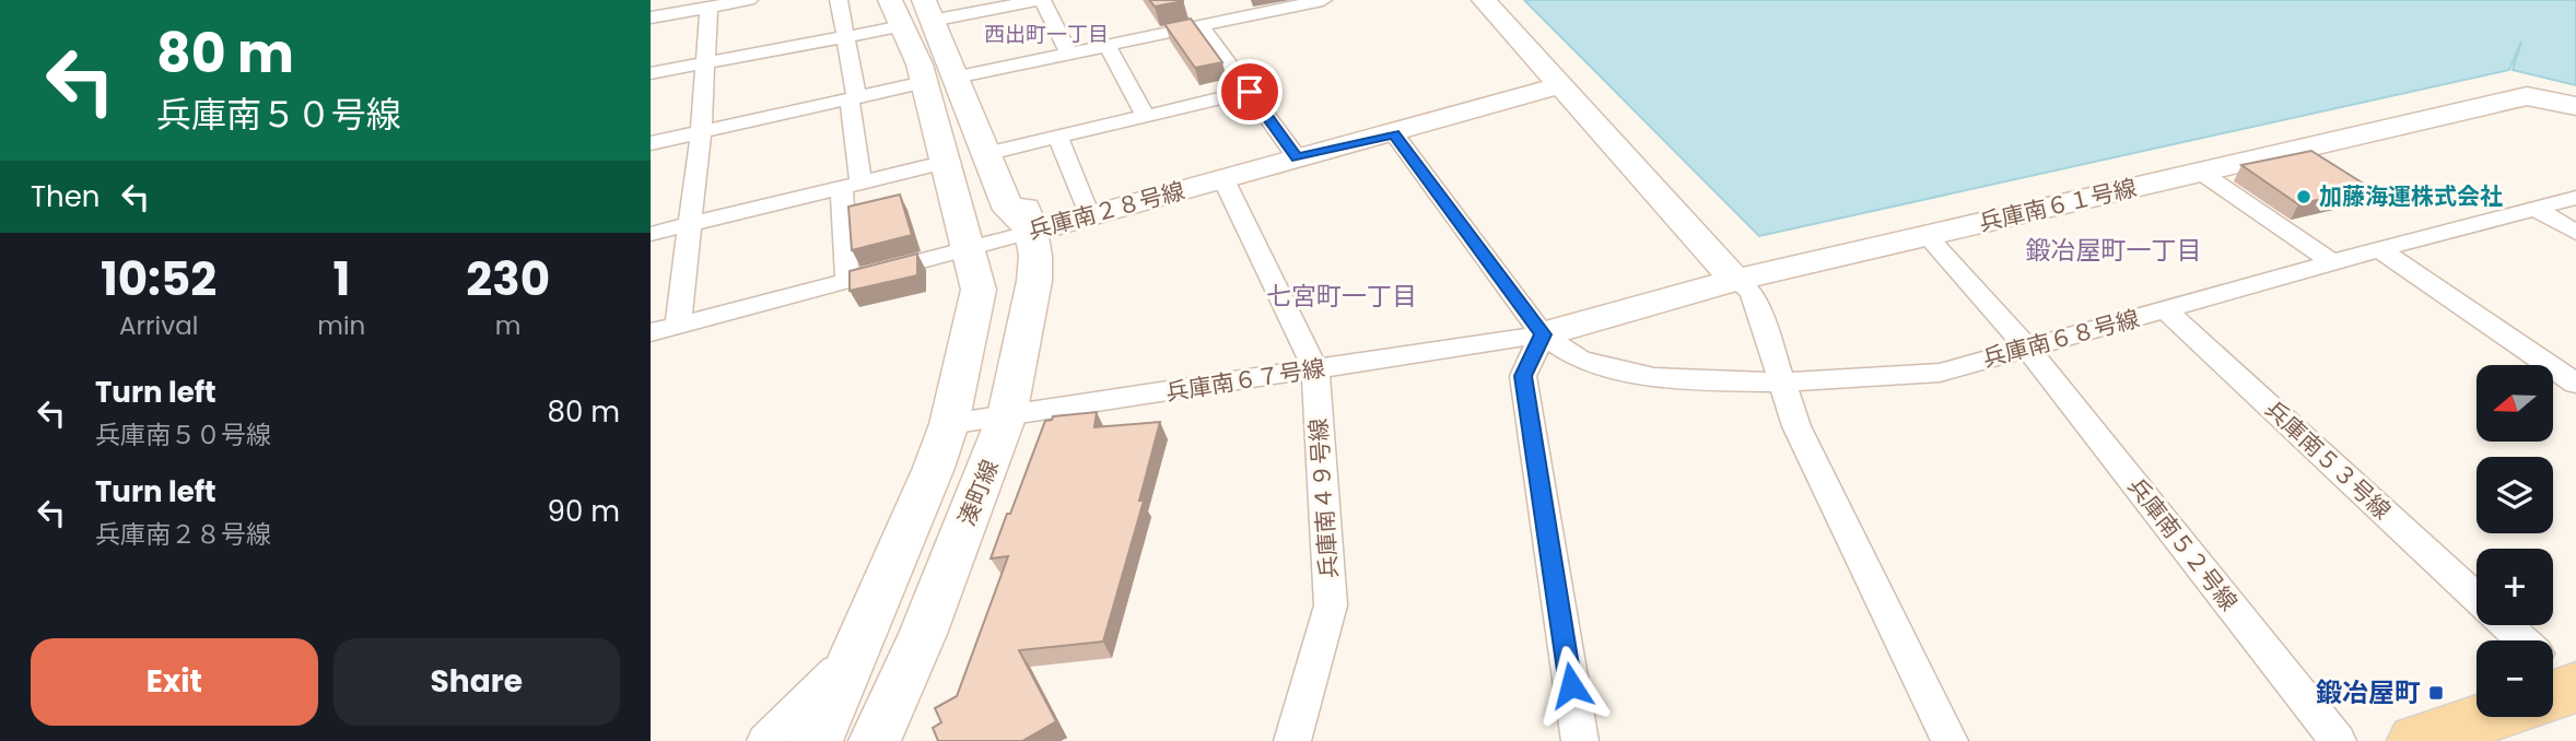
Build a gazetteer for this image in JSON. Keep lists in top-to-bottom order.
{
  "streets": {
    "street": [
      "兵庫南６１号線",
      "兵庫南２８号線",
      "兵庫南６８号線",
      "兵庫南６７号線",
      "兵庫南５３号線",
      "湊町線",
      "兵庫南４９号線",
      "兵庫南５２号線"
    ]
  },
  "crossings": [
    ["兵庫南６１号線", "兵庫南６８号線"],
    ["兵庫南６１号線", "兵庫南６７号線"],
    ["兵庫南６１号線", "兵庫南５２号線"],
    ["兵庫南２８号線", "兵庫南６８号線"],
    ["兵庫南２８号線", "湊町線"],
    ["兵庫南２８号線", "兵庫南４９号線"],
    ["兵庫南６８号線", "兵庫南６７号線"],
    ["兵庫南６８号線", "兵庫南５３号線"],
    ["兵庫南６８号線", "兵庫南５２号線"],
    ["兵庫南６７号線", "湊町線"],
    ["兵庫南６７号線", "兵庫南４９号線"]
  ],
  "districts": ["西出町一丁目", "鍛冶屋町一丁目", "七宮町一丁目"],
  "places": {
    "other": ["加藤海運株式会社"],
    "transit": ["鍛冶屋町"]
  },
  "north": "left",
  "page": {
    "turn": ["80 m", "兵庫南５０号線"],
    "then": "Then",
    "eta": [
      "10:52",
      "Arrival",
      "1",
      "min",
      "230",
      "m"
    ],
    "list": [
      {
        "name": "Turn left",
        "note": "兵庫南５０号線",
        "value": "80 m"
      },
      {
        "name": "Turn left",
        "note": "兵庫南２８号線",
        "value": "90 m"
      }
    ],
    "map_buttons": ["+", "−"],
    "buttons": ["Exit", "Share"]
  }
}
